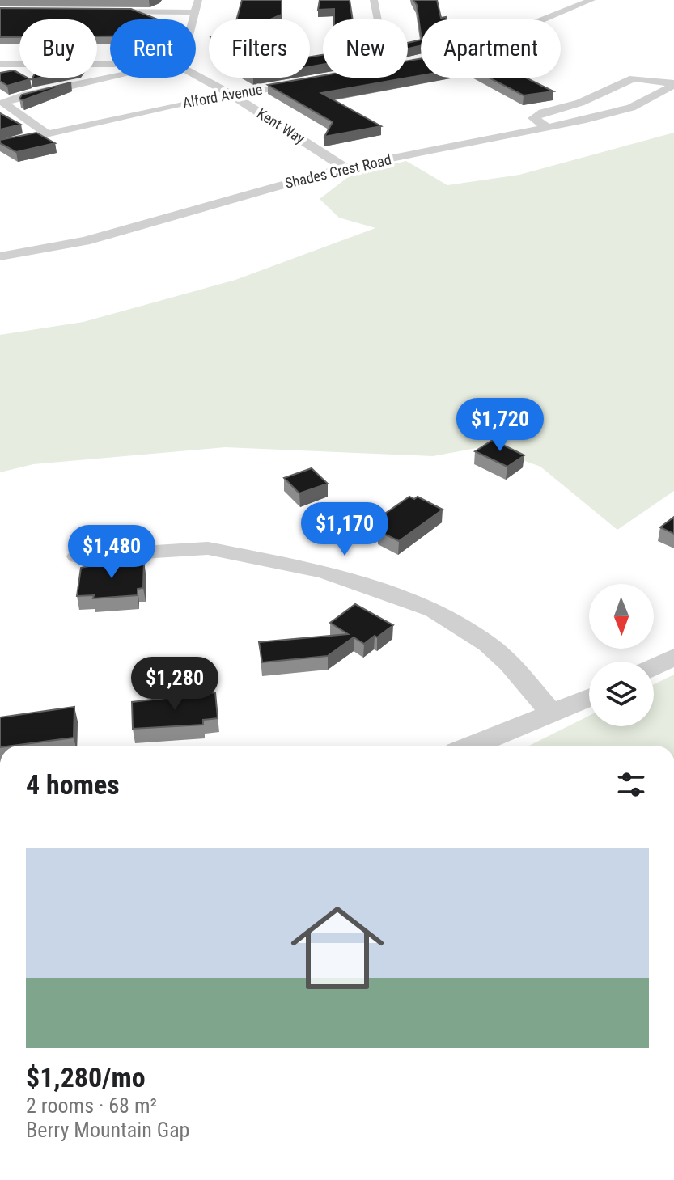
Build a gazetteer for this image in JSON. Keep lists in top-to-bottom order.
{
  "streets": {
    "street": ["Alford Avenue", "Kent Way", "Shades Crest Road"]
  },
  "crossings": [
    ["Alford Avenue", "Kent Way"],
    ["Kent Way", "Shades Crest Road"]
  ],
  "north": "bottom",
  "page": {
    "chip": [
      "Buy",
      "Rent",
      "Filters",
      "New",
      "Apartment"
    ],
    "price": [
      "$1,720",
      "$1,170",
      "$1,480",
      "$1,280"
    ],
    "heading": "4 homes",
    "list": [
      {
        "name": "$1,280/mo",
        "note": "2 rooms · 68 m² · Berry Mountain Gap"
      }
    ]
  }
}
